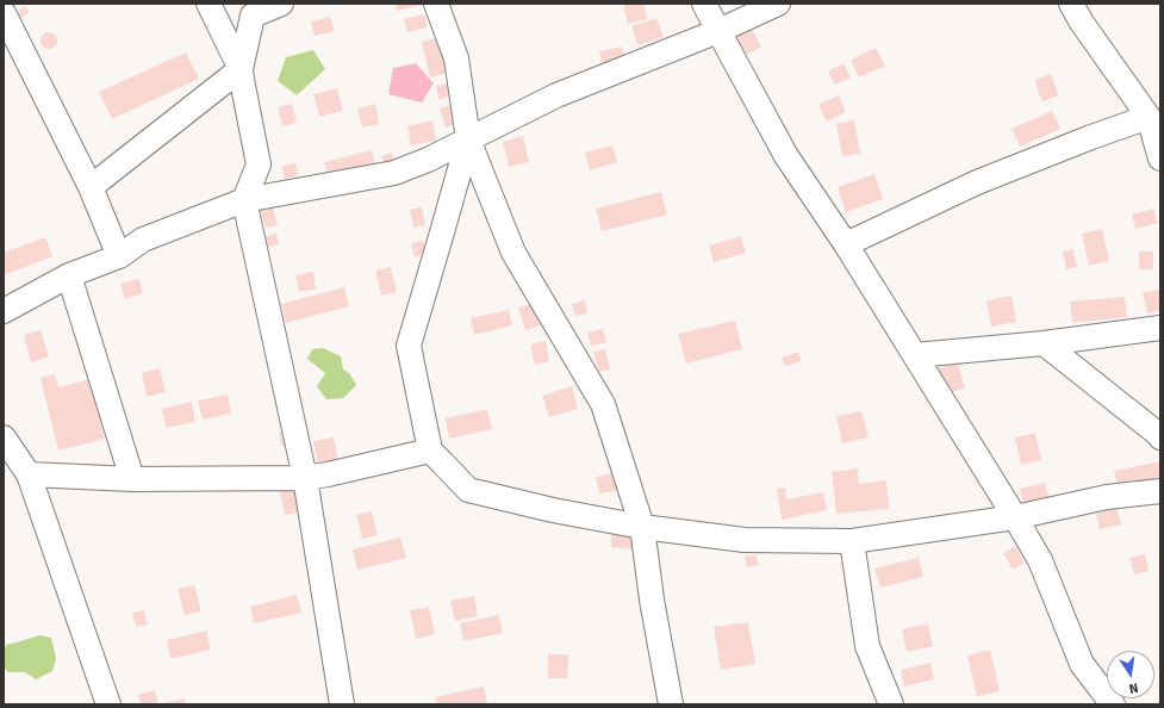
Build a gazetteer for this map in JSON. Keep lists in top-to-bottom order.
{
  "north": "bottom"
}
